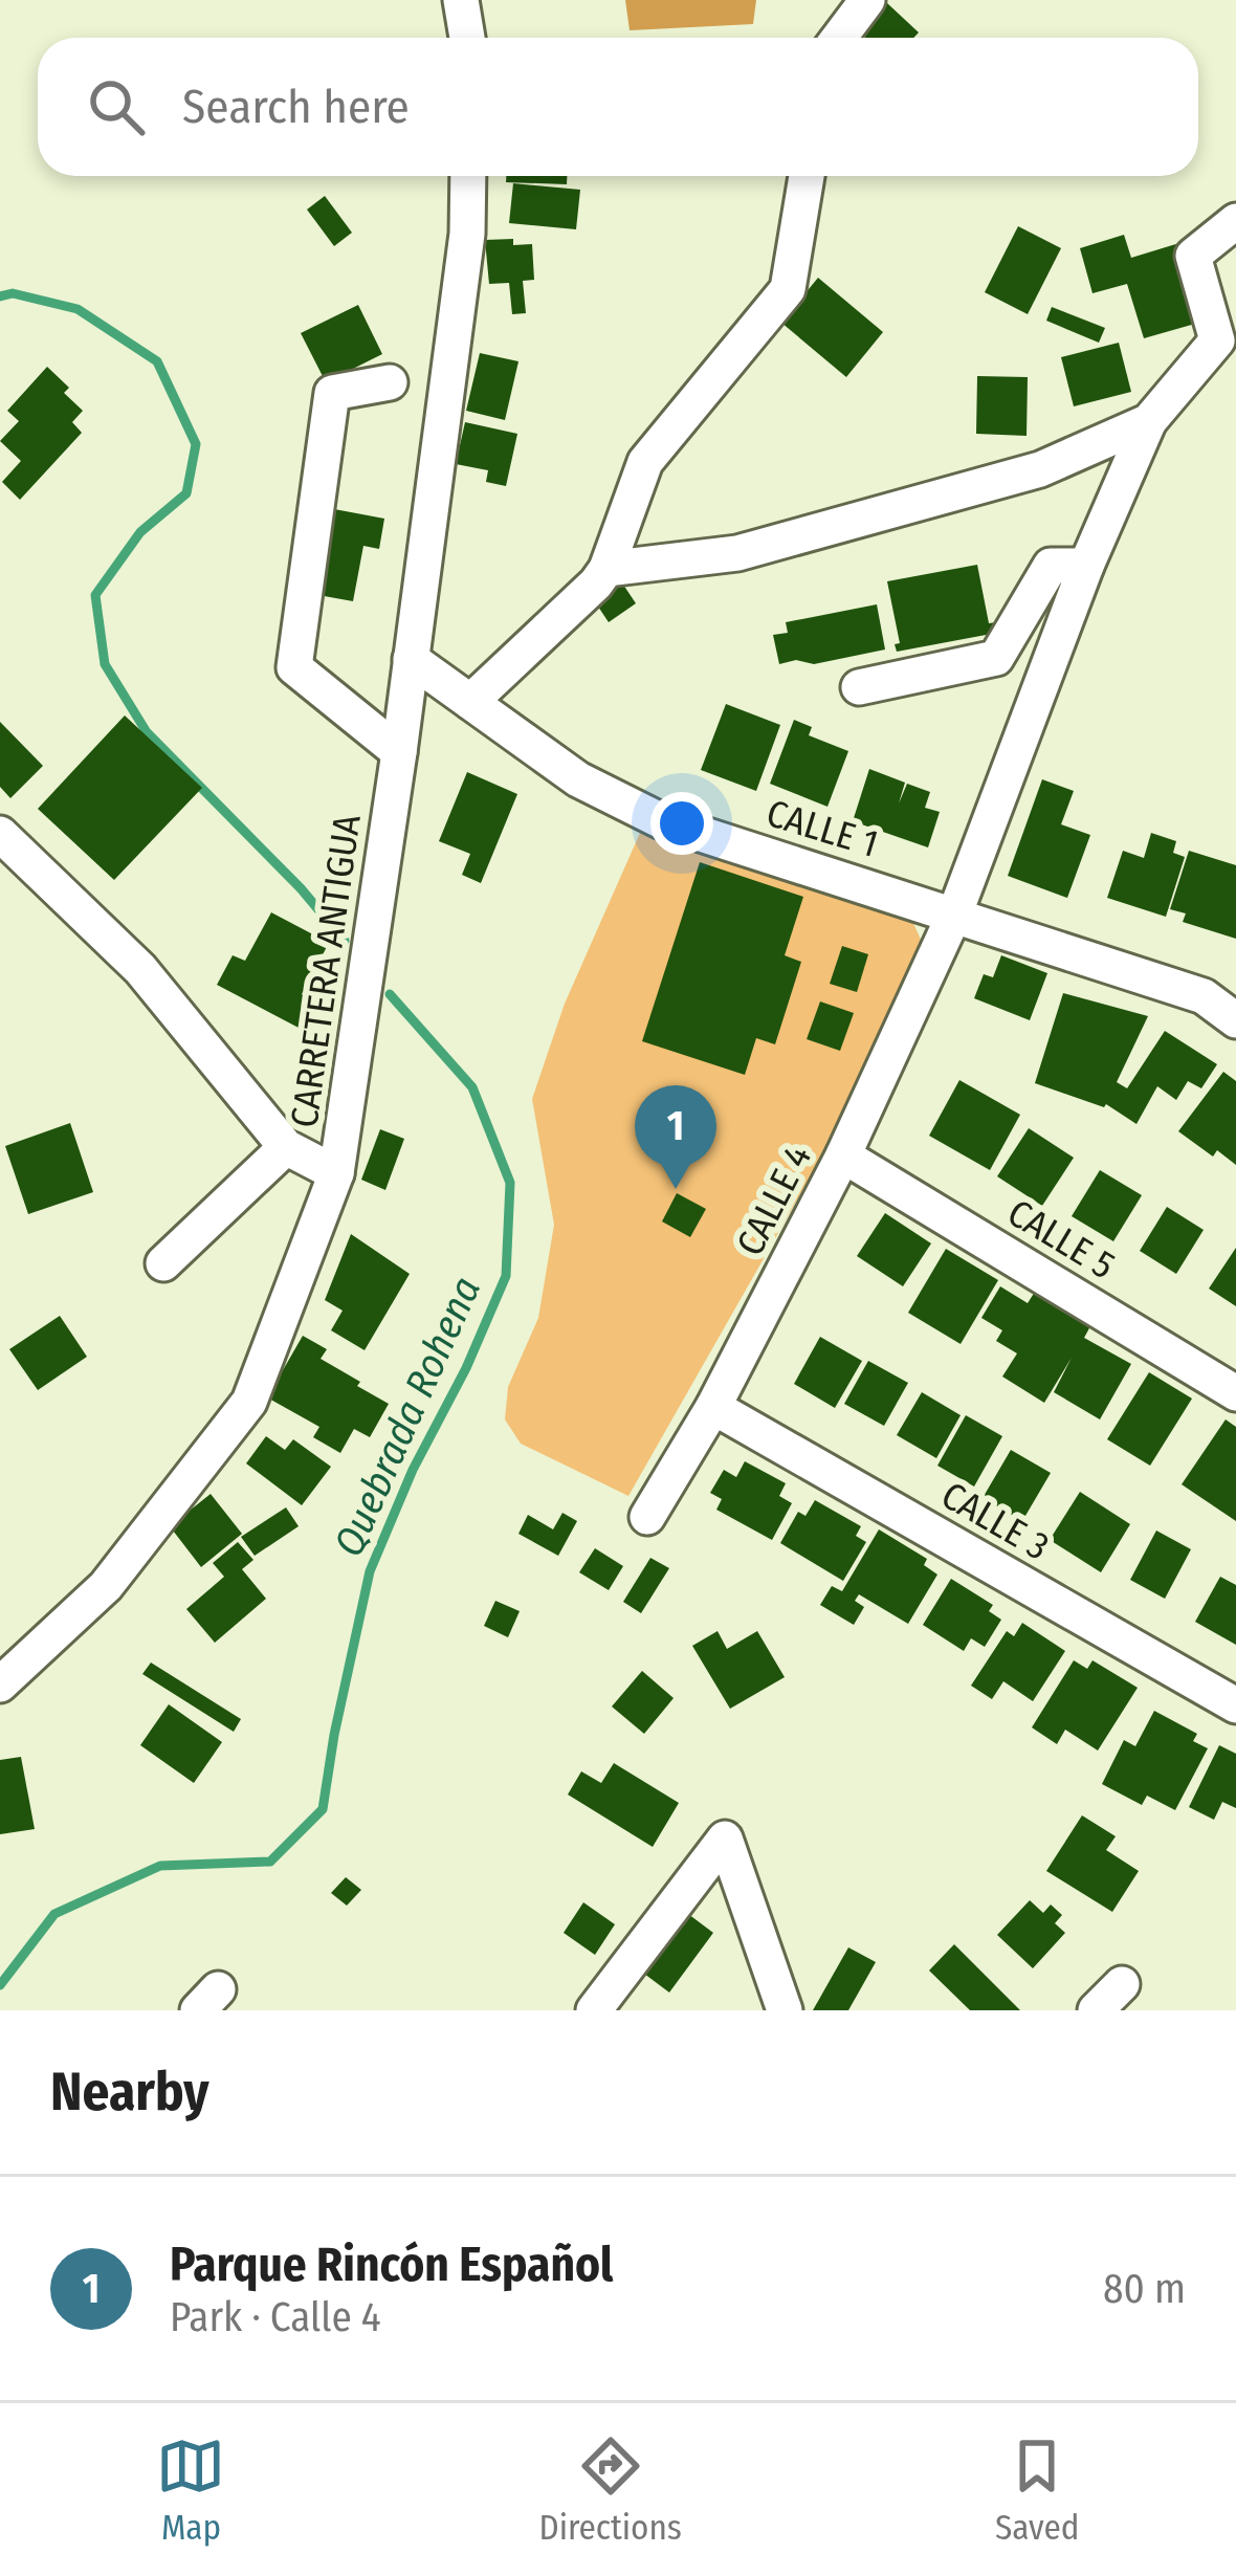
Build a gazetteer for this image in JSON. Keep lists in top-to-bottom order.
{
  "streets": {
    "street": [
      "CALLE 1",
      "CARRETERA ANTIGUA",
      "CALLE 4",
      "CALLE 5",
      "CALLE 3"
    ]
  },
  "crossings": [
    ["CALLE 1", "CARRETERA ANTIGUA"],
    ["CALLE 1", "CALLE 4"],
    ["CALLE 4", "CALLE 5"],
    ["CALLE 4", "CALLE 3"]
  ],
  "water": ["Quebrada Rohena"],
  "page": {
    "search": "Search here",
    "pins": "1",
    "heading": "Nearby",
    "list": [
      {
        "mark": "1",
        "name": "Parque Rincón Español",
        "note": "Park · Calle 4",
        "value": "80 m"
      }
    ],
    "nav": ["Map", "Directions", "Saved"]
  }
}
